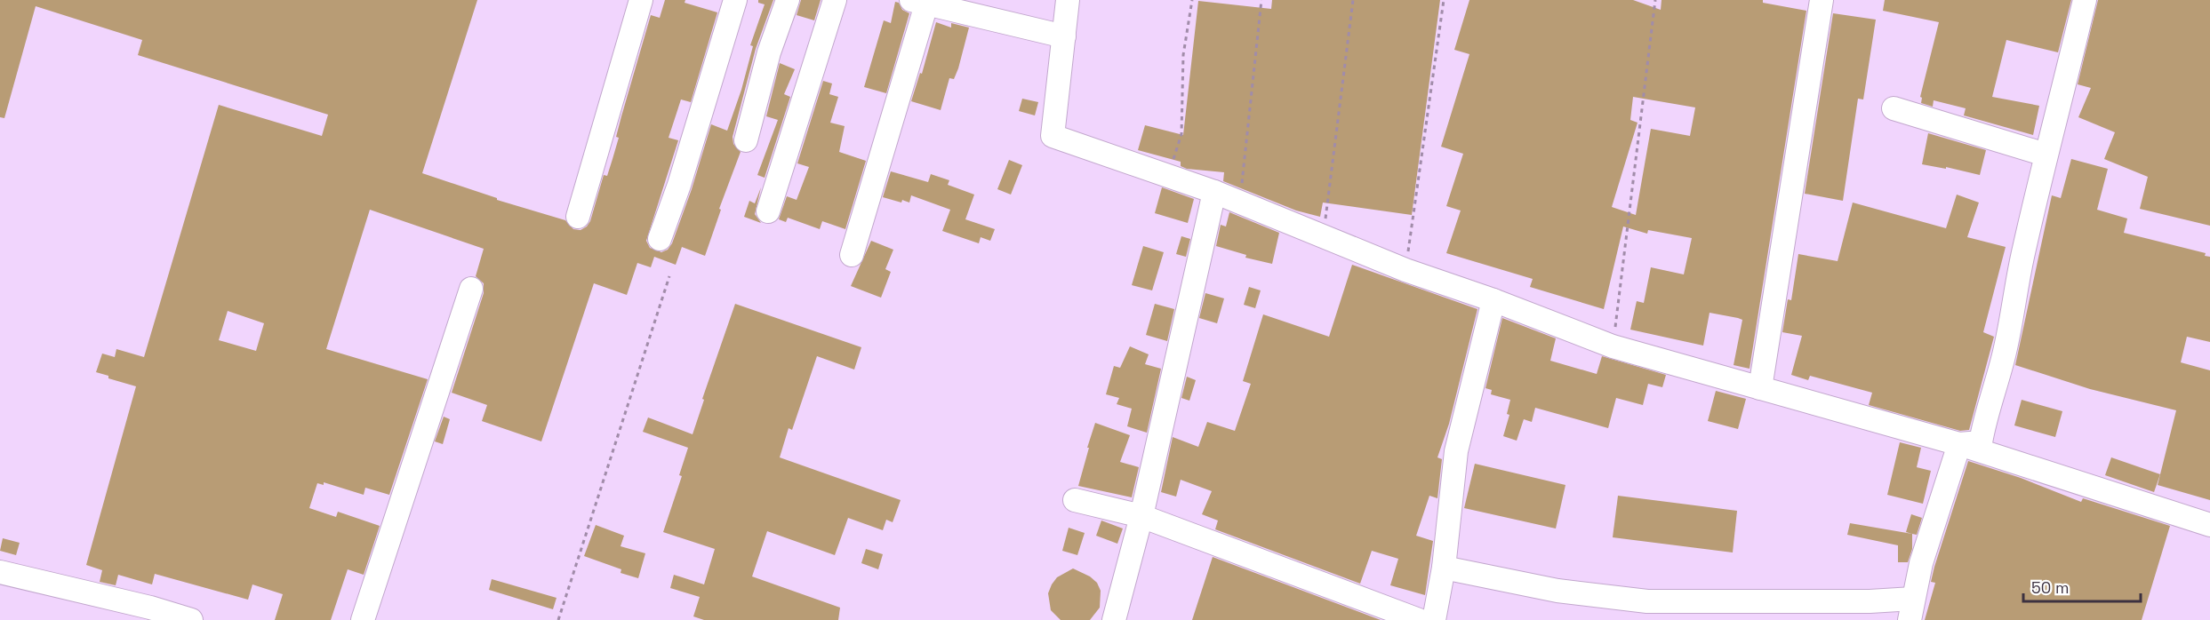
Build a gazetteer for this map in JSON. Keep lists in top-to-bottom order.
{
  "scale_bar": "50 m"
}
